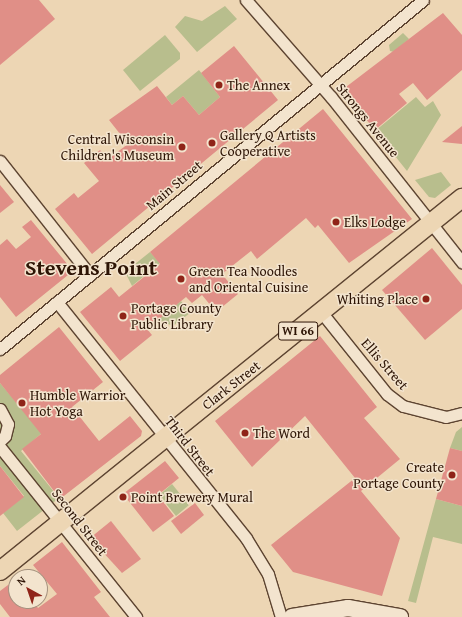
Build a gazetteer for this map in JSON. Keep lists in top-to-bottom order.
{
  "streets": {
    "main road": ["WI 66", "Clark Street"],
    "street": [
      "Strongs Avenue",
      "Main Street",
      "Ellis Street",
      "Third Street",
      "Second Street"
    ]
  },
  "crossings": [
    ["Strongs Avenue", "Main Street"],
    ["Strongs Avenue", "Clark Street"],
    ["Main Street", "Third Street"],
    ["Ellis Street", "Clark Street"],
    ["Clark Street", "Third Street"],
    ["Clark Street", "Second Street"]
  ],
  "districts": ["Stevens Point"],
  "places": [
    "The Annex",
    "Gallery Q Artists Cooperative",
    "Central Wisconsin Children's Museum",
    "Elks Lodge",
    "Green Tea Noodles and Oriental Cuisine",
    "Whiting Place",
    "Portage County Public Library",
    "Humble Warrior Hot Yoga",
    "The Word",
    "Create Portage County",
    "Point Brewery Mural"
  ],
  "north": "top left"
}
